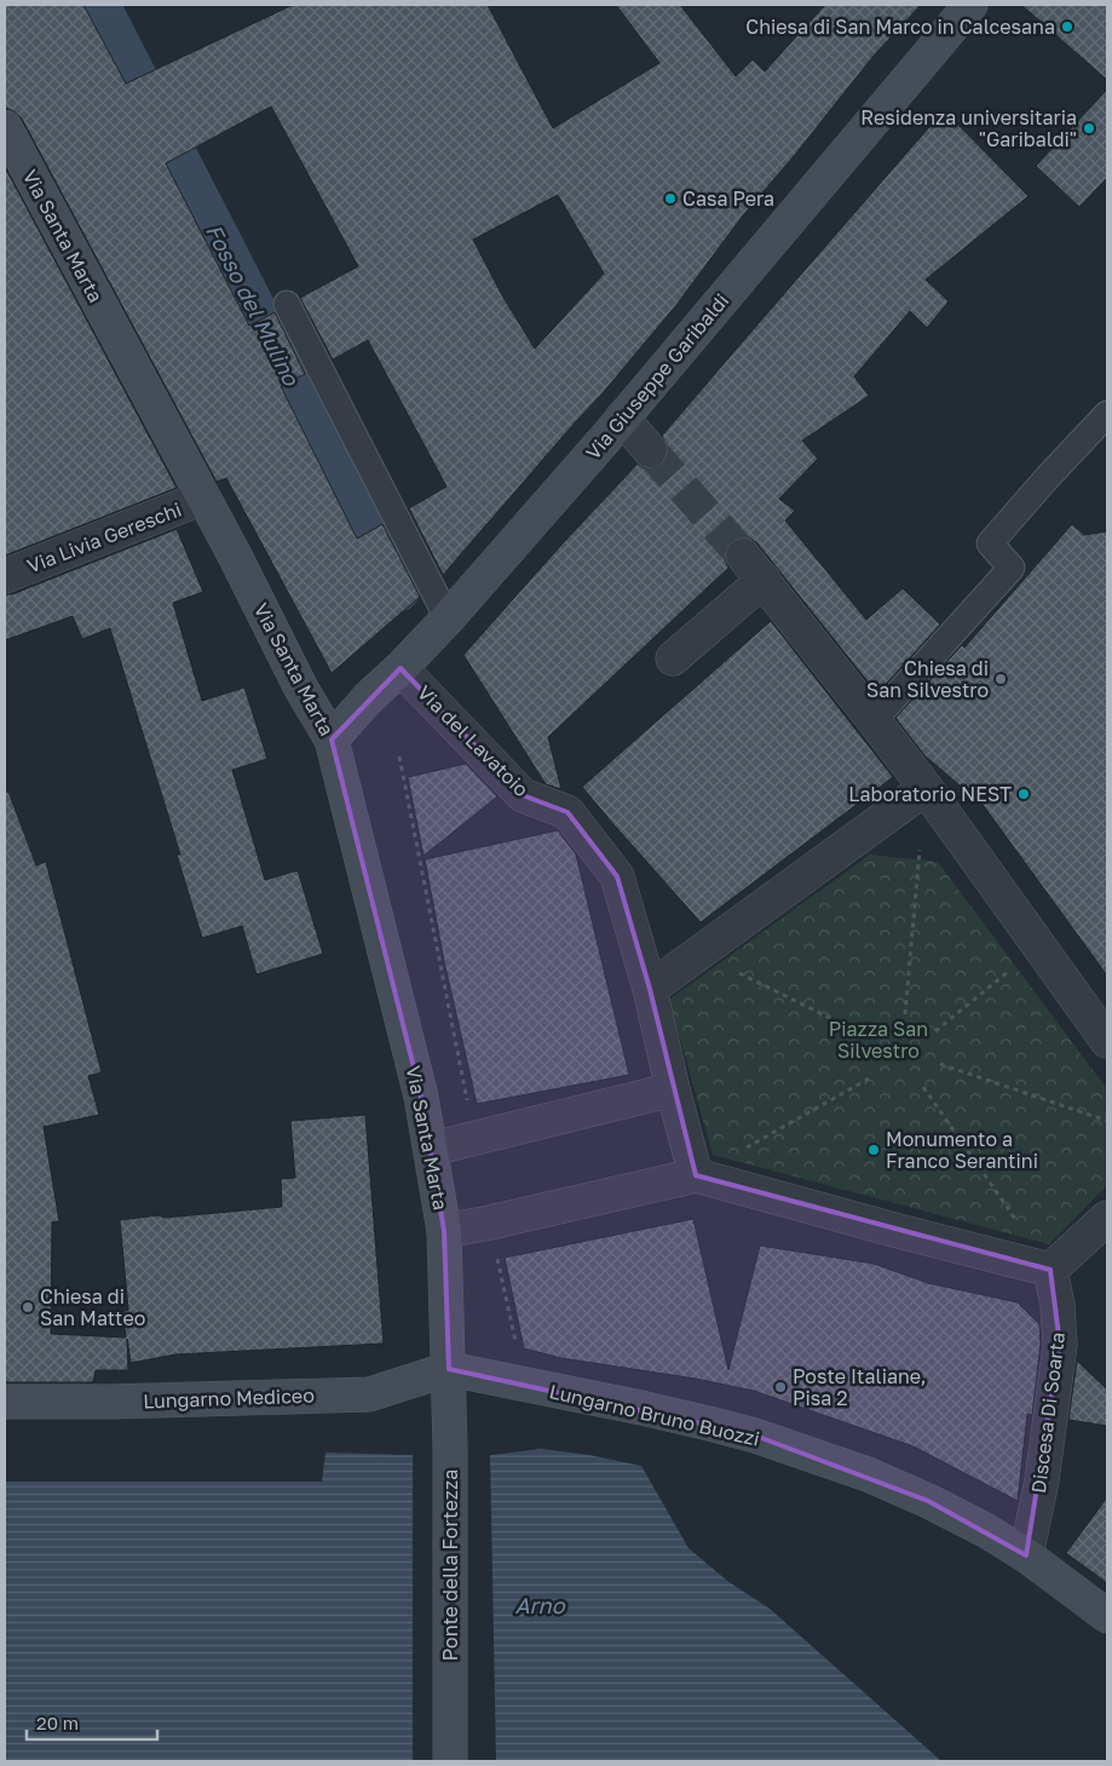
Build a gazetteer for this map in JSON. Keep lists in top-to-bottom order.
{
  "streets": {
    "street": [
      "Via Santa Marta",
      "Via Giuseppe Garibaldi",
      "Via Livia Gereschi",
      "Via del Lavatoio",
      "Lungarno Mediceo",
      "Discesa Di Soarta",
      "Lungarno Bruno Buozzi",
      "Ponte della Fortezza"
    ]
  },
  "crossings": [
    ["Via Santa Marta", "Via Giuseppe Garibaldi"],
    ["Via Santa Marta", "Via Livia Gereschi"],
    ["Via Santa Marta", "Lungarno Mediceo"],
    ["Via Santa Marta", "Lungarno Bruno Buozzi"],
    ["Via Santa Marta", "Ponte della Fortezza"],
    ["Via Giuseppe Garibaldi", "Via del Lavatoio"],
    ["Lungarno Mediceo", "Lungarno Bruno Buozzi"],
    ["Lungarno Mediceo", "Ponte della Fortezza"],
    ["Discesa Di Soarta", "Lungarno Bruno Buozzi"],
    ["Lungarno Bruno Buozzi", "Ponte della Fortezza"]
  ],
  "water": ["Fosso del Mulino", "Arno"],
  "parks": ["Piazza San Silvestro"],
  "places": [
    "Chiesa di San Marco in Calcesana",
    "Residenza universitaria \"Garibaldi\"",
    "Casa Pera",
    "Chiesa di San Silvestro",
    "Laboratorio NEST",
    "Monumento a Franco Serantini",
    "Chiesa di San Matteo",
    "Poste Italiane, Pisa 2"
  ],
  "scale_bar": "20 m"
}
